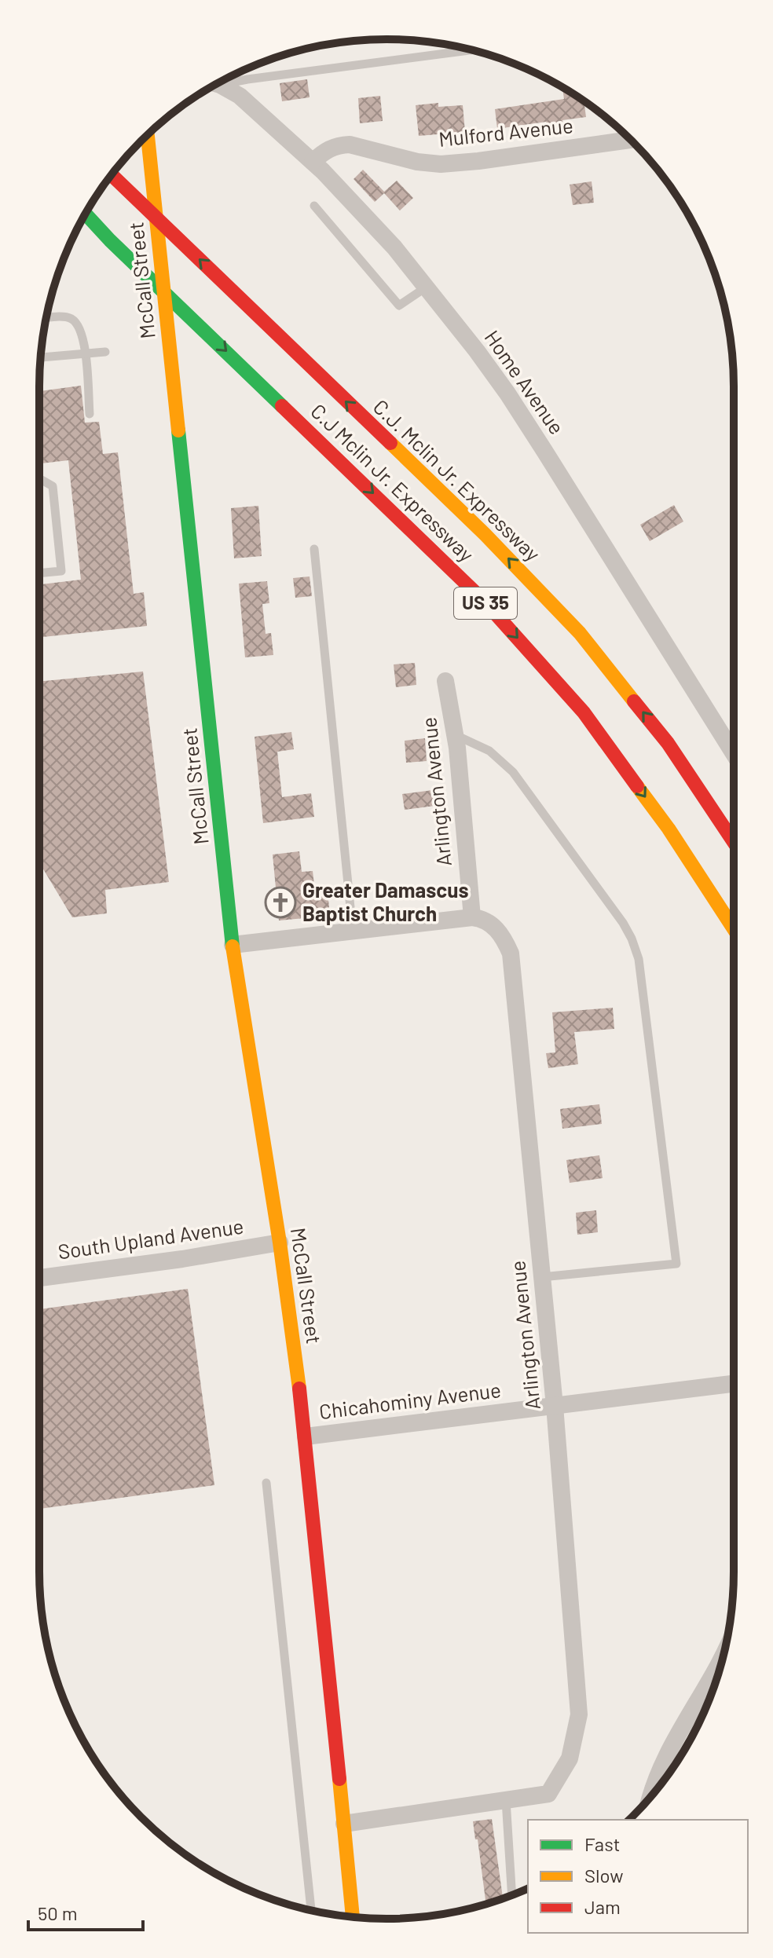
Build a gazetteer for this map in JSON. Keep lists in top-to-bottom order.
{
  "streets": {
    "main road": [
      "McCall Street",
      "C.J. Mclin Jr. Expressway",
      "C.J Mclin Jr. Expressway",
      "US 35"
    ],
    "street": [
      "Mulford Avenue",
      "Home Avenue",
      "Arlington Avenue",
      "South Upland Avenue",
      "Chicahominy Avenue"
    ]
  },
  "crossings": [
    ["Mulford Avenue", "Home Avenue"],
    ["McCall Street", "Arlington Avenue"],
    ["McCall Street", "South Upland Avenue"],
    ["McCall Street", "Chicahominy Avenue"],
    ["Arlington Avenue", "Chicahominy Avenue"]
  ],
  "one_way": ["C.J. Mclin Jr. Expressway", "C.J Mclin Jr. Expressway"],
  "places": {
    "church": ["Greater Damascus Baptist Church"]
  },
  "legend": ["Fast", "Slow", "Jam"],
  "scale_bar": "50 m"
}
